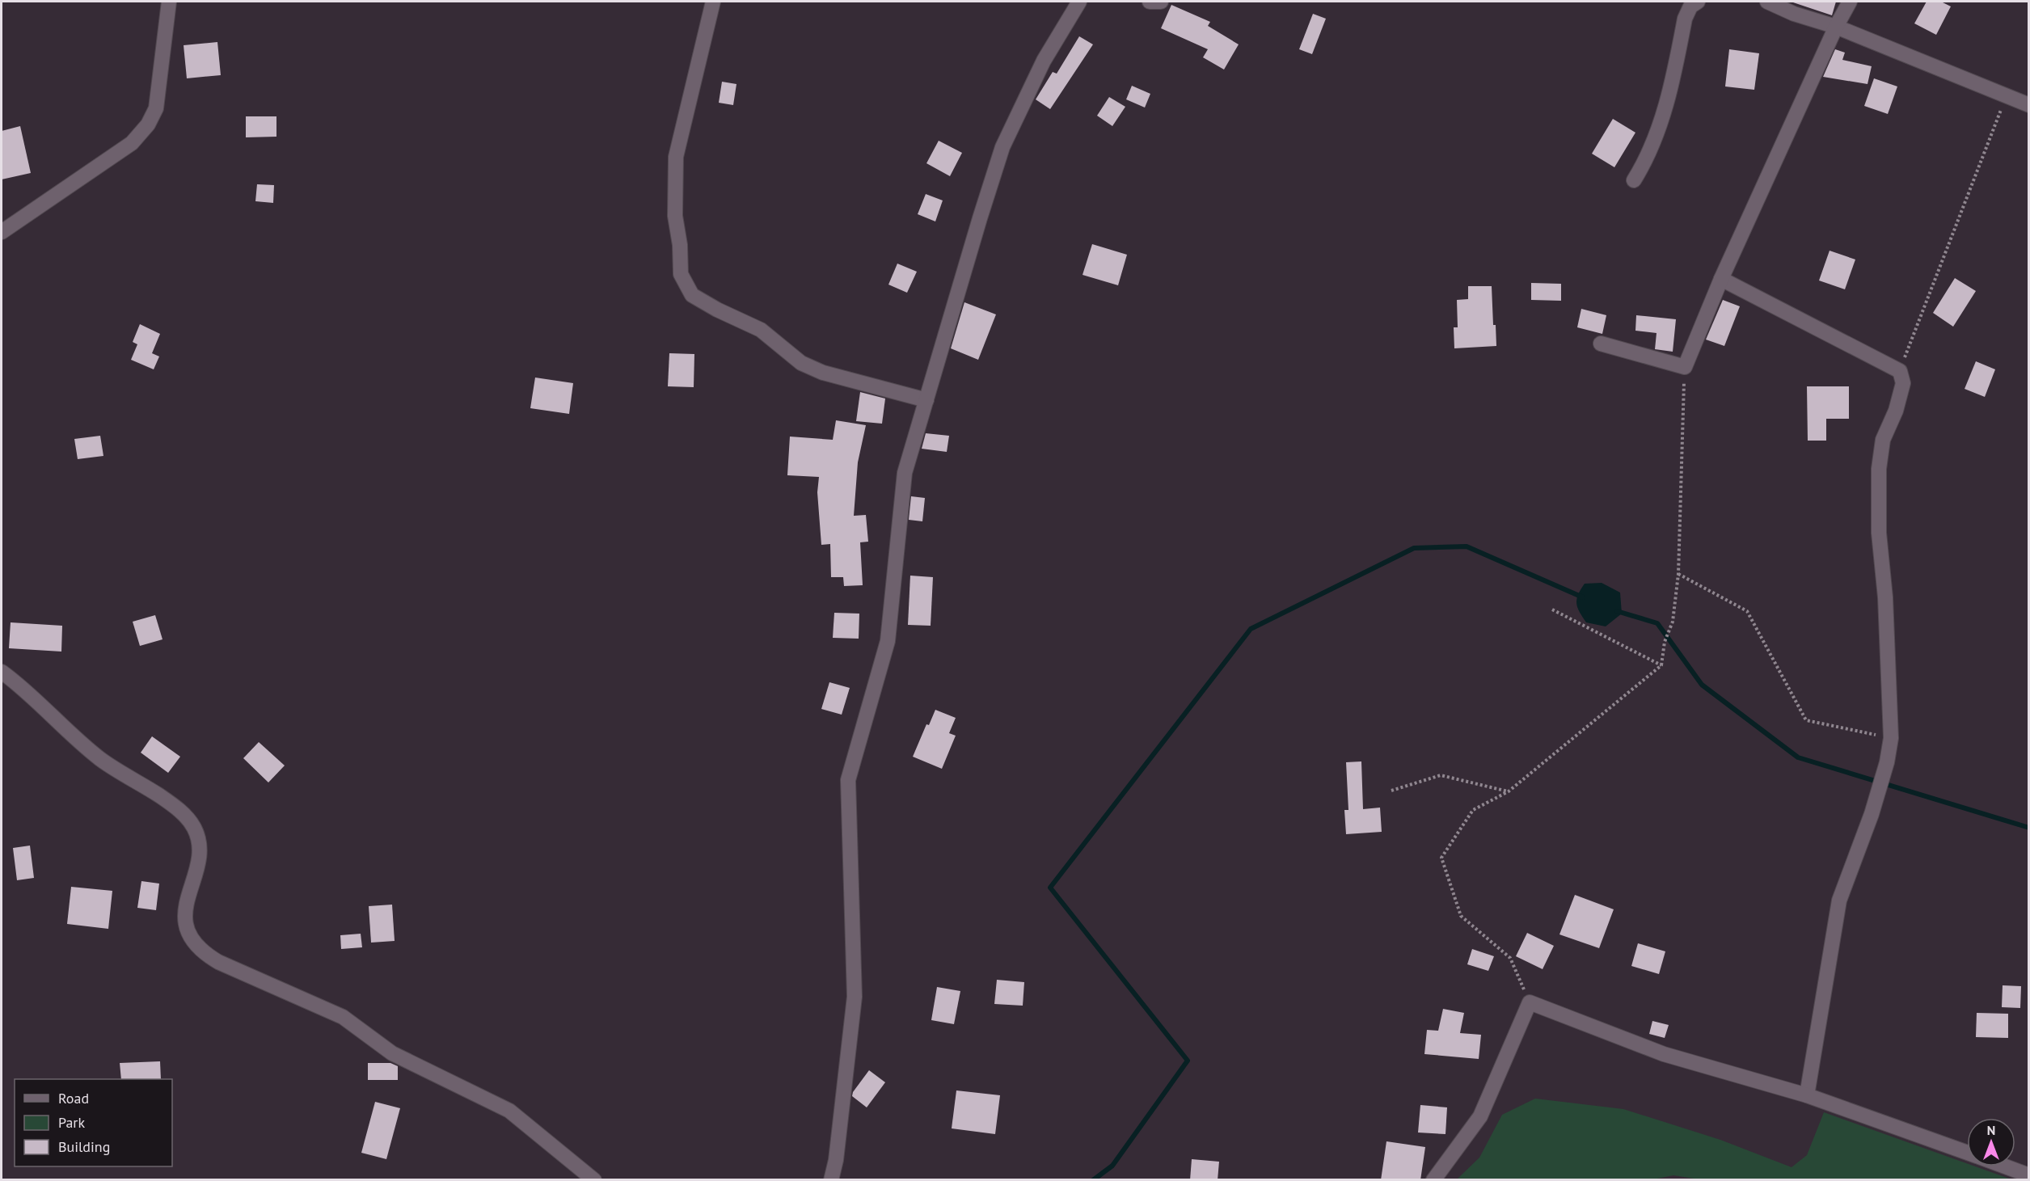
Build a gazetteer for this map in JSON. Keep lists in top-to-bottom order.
{
  "legend": ["Road", "Park", "Building"],
  "north": "top"
}
